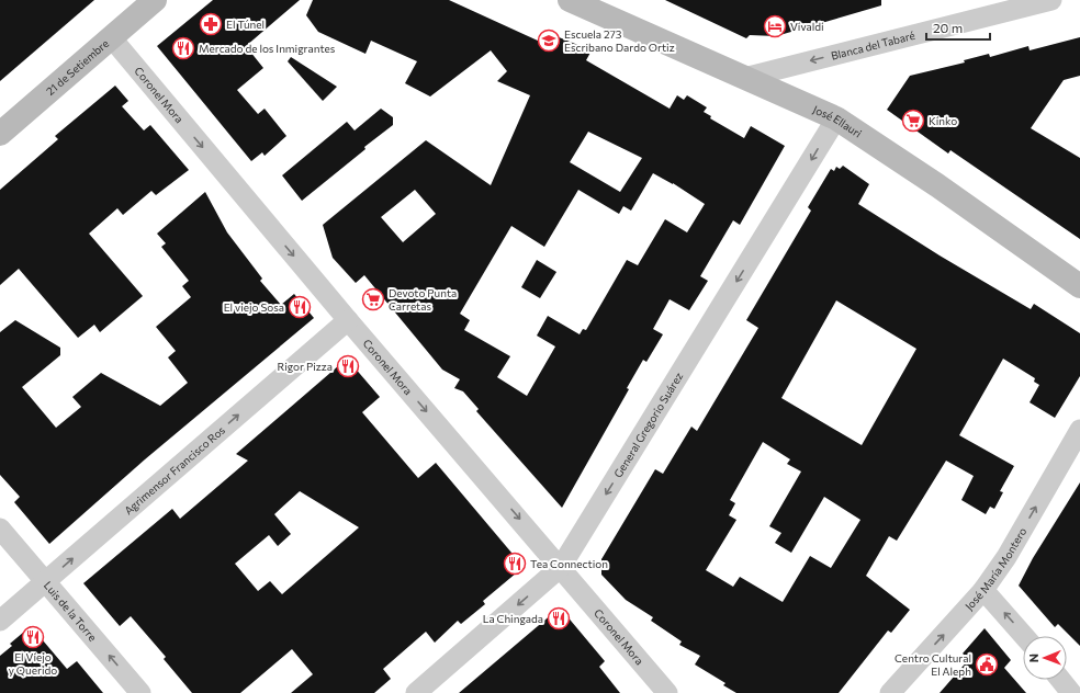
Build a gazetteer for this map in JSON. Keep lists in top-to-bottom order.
{
  "streets": {
    "street": [
      "Blanca del Tabaré",
      "21 de Setiembre",
      "Coronel Mora",
      "José Ellauri",
      "General Gregorio Suárez",
      "Agrimensor Francisco Ros",
      "José María Montero",
      "Luis de la Torre"
    ]
  },
  "crossings": [
    ["Blanca del Tabaré", "José Ellauri"],
    ["21 de Setiembre", "Coronel Mora"],
    ["Coronel Mora", "General Gregorio Suárez"],
    ["Coronel Mora", "Agrimensor Francisco Ros"],
    ["José Ellauri", "General Gregorio Suárez"],
    ["Agrimensor Francisco Ros", "Luis de la Torre"]
  ],
  "one_way": [
    "Blanca del Tabaré",
    "Coronel Mora",
    "General Gregorio Suárez",
    "Agrimensor Francisco Ros",
    "José María Montero",
    "Luis de la Torre"
  ],
  "places": {
    "pharmacy": ["El Túnel"],
    "hotel": ["Vivaldi"],
    "school or university": ["Escuela 273 Escribano Dardo Ortiz"],
    "restaurant": [
      "Mercado de los Inmigrantes",
      "El viejo Sosa",
      "Rigor Pizza",
      "Tea Connection",
      "La Chingada",
      "El Viejo y Querido"
    ],
    "supermarket": ["Kinko", "Devoto Punta Carretas"],
    "public building": ["Centro Cultural El Aleph"]
  },
  "scale_bar": "20 m",
  "north": "left"
}
